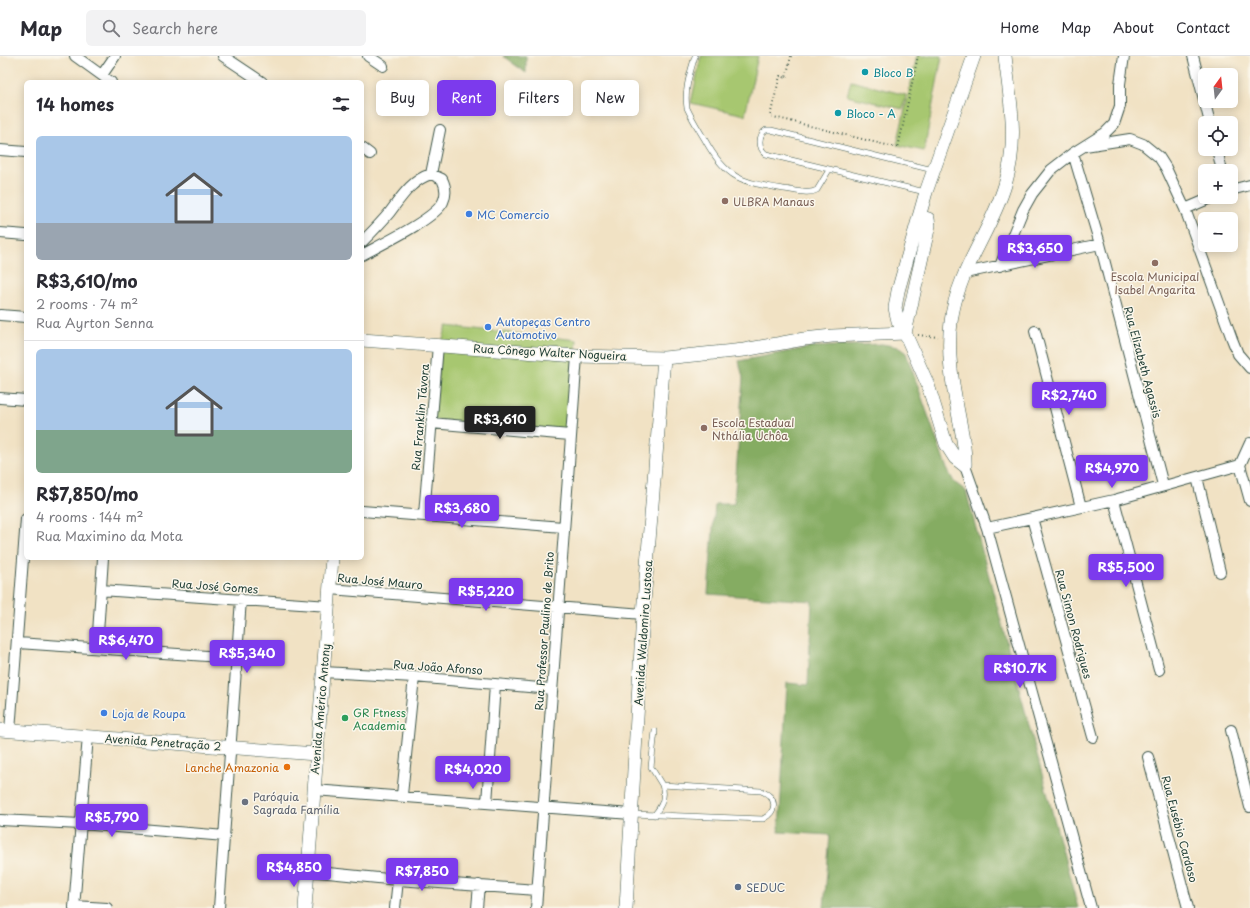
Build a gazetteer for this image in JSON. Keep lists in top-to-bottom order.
{
  "streets": {
    "street": [
      "Rua Cônego Walter Nogueira",
      "Rua Elizabeth Agassis",
      "Rua Franklin Távora",
      "Rua José Mauro",
      "Rua José Gomes",
      "Rua Simon Rodrigues",
      "Rua Professor Paulino de Brito",
      "Avenida Waldomiro Lustosa",
      "Rua João Afonso",
      "Avenida Américo Antony",
      "Avenida Penetração 2",
      "Rua Eusébio Cardoso"
    ]
  },
  "crossings": [
    ["Rua Cônego Walter Nogueira", "Rua Franklin Távora"],
    ["Rua Cônego Walter Nogueira", "Rua Professor Paulino de Brito"],
    ["Rua Cônego Walter Nogueira", "Avenida Waldomiro Lustosa"],
    ["Rua José Mauro", "Rua Professor Paulino de Brito"],
    ["Rua José Mauro", "Avenida Waldomiro Lustosa"],
    ["Rua José Mauro", "Avenida Américo Antony"],
    ["Rua José Gomes", "Avenida Américo Antony"],
    ["Rua Professor Paulino de Brito", "Rua João Afonso"],
    ["Rua João Afonso", "Avenida Américo Antony"],
    ["Avenida Américo Antony", "Avenida Penetração 2"]
  ],
  "places": [
    "Bloco B",
    "Bloco - A",
    "ULBRA Manaus",
    "MC Comercio",
    "Escola Municipal Isabel Angarita",
    "Autopeças Centro Automotivo",
    "Escola Estadual Nthália Uchôa",
    "Loja de Roupa",
    "GR Ftness Academia",
    "Lanche Amazonia",
    "Paróquia Sagrada Família",
    "SEDUC"
  ],
  "north": "top",
  "page": {
    "header": "Map",
    "search": "Search here",
    "nav": [
      "Home",
      "Map",
      "About",
      "Contact"
    ],
    "map_buttons": ["+", "−"],
    "chip": [
      "Buy",
      "Rent",
      "Filters",
      "New"
    ],
    "heading": "14 homes",
    "list": [
      {
        "name": "R$3,610/mo",
        "note": "2 rooms · 74 m² · Rua Ayrton Senna"
      },
      {
        "name": "R$7,850/mo",
        "note": "4 rooms · 144 m² · Rua Maximino da Mota"
      }
    ],
    "price": [
      "R$3,650",
      "R$2,740",
      "R$3,610",
      "R$4,970",
      "R$3,680",
      "R$5,500",
      "R$5,220",
      "R$6,470",
      "R$5,340",
      "R$10.7K",
      "R$4,020",
      "R$5,790",
      "R$4,850",
      "R$7,850"
    ]
  }
}
